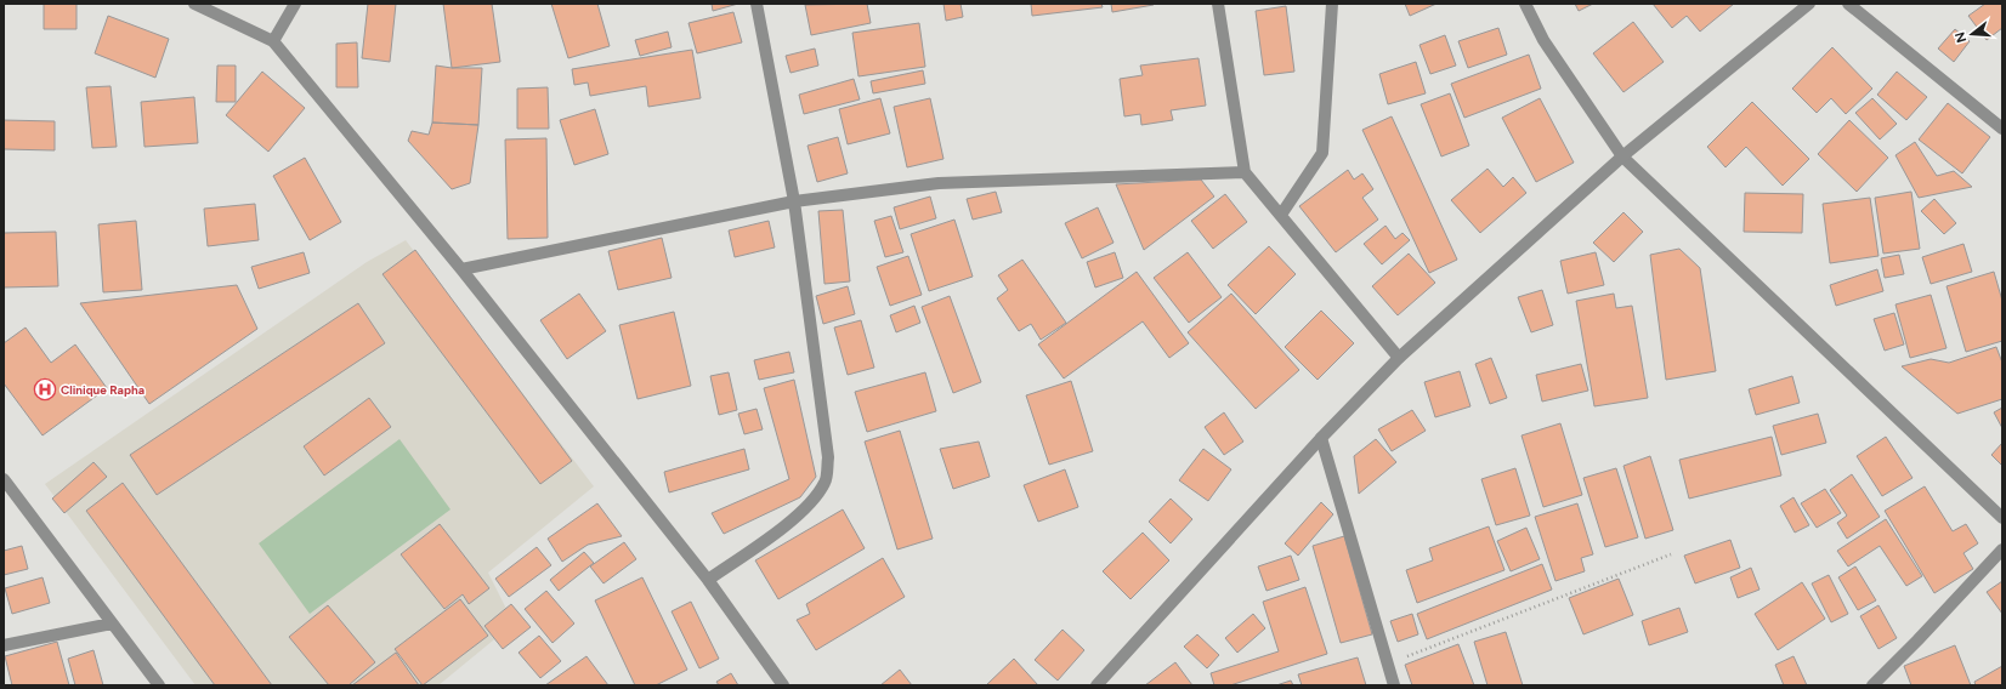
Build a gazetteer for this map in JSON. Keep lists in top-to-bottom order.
{
  "places": {
    "hospital": ["Clinique Rapha"]
  },
  "north": "left"
}
